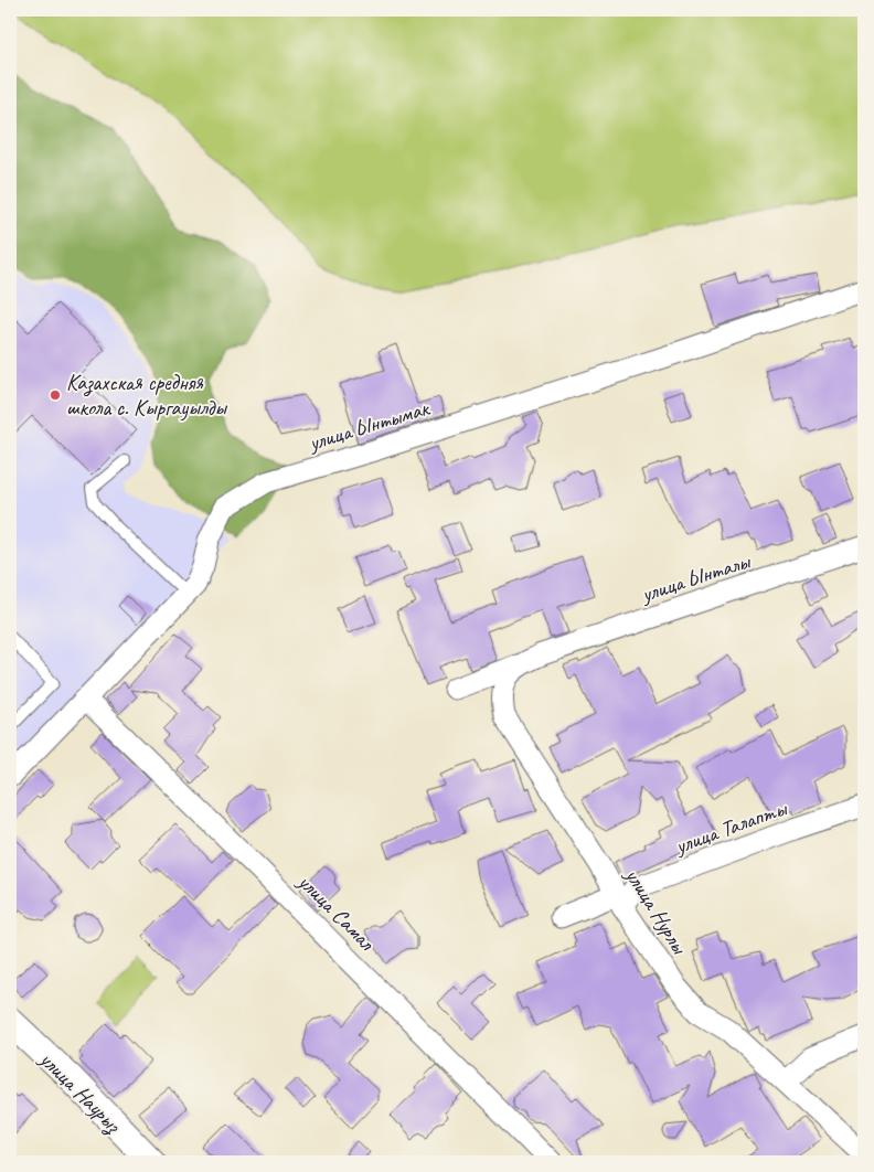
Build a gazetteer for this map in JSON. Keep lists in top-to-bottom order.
{
  "streets": {
    "street": [
      "улица Ынтымак",
      "улица Ынталы",
      "улица Талапты",
      "улица Нурлы",
      "улица Самал",
      "улица Наурыз"
    ]
  },
  "crossings": [
    ["улица Ынтымак", "улица Самал"],
    ["улица Ынталы", "улица Нурлы"],
    ["улица Талапты", "улица Нурлы"]
  ],
  "places": ["Казахская средняя школа с. Кыргауылды"]
}
